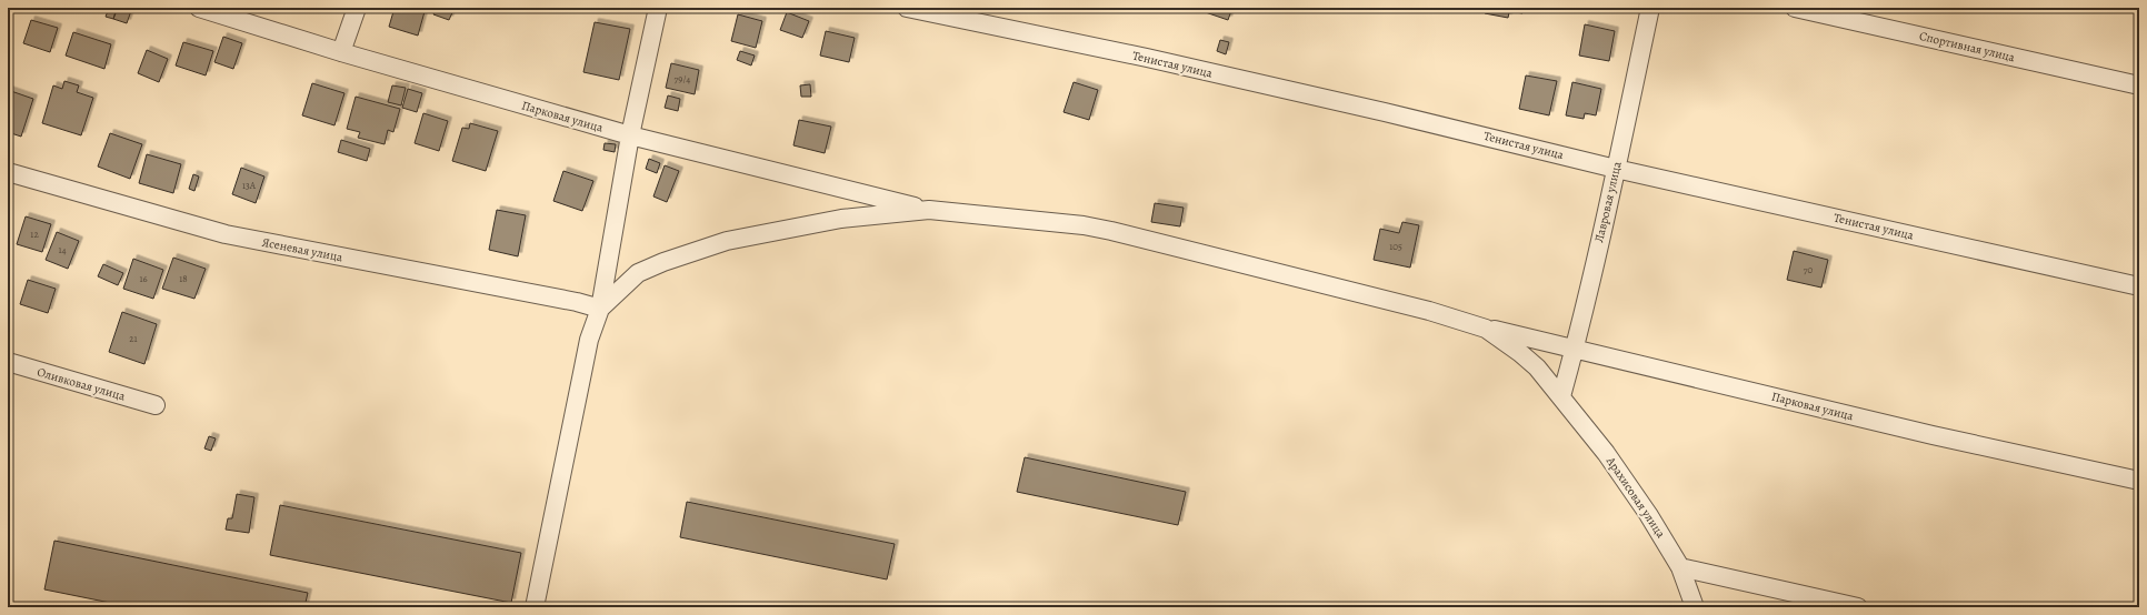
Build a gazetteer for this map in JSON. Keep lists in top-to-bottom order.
{
  "streets": {
    "street": [
      "Спортивная улица",
      "Тенистая улица",
      "Парковая улица",
      "Лавровая улица",
      "Ясеневая улица",
      "Оливковая улица",
      "Арахисовая улица"
    ]
  },
  "crossings": [
    ["Тенистая улица", "Лавровая улица"],
    ["Парковая улица", "Лавровая улица"],
    ["Парковая улица", "Арахисовая улица"],
    ["Лавровая улица", "Арахисовая улица"]
  ],
  "house_numbers": [
    "79/4",
    "13А",
    "12",
    "105",
    "14",
    "70",
    "16",
    "18",
    "21"
  ]
}
